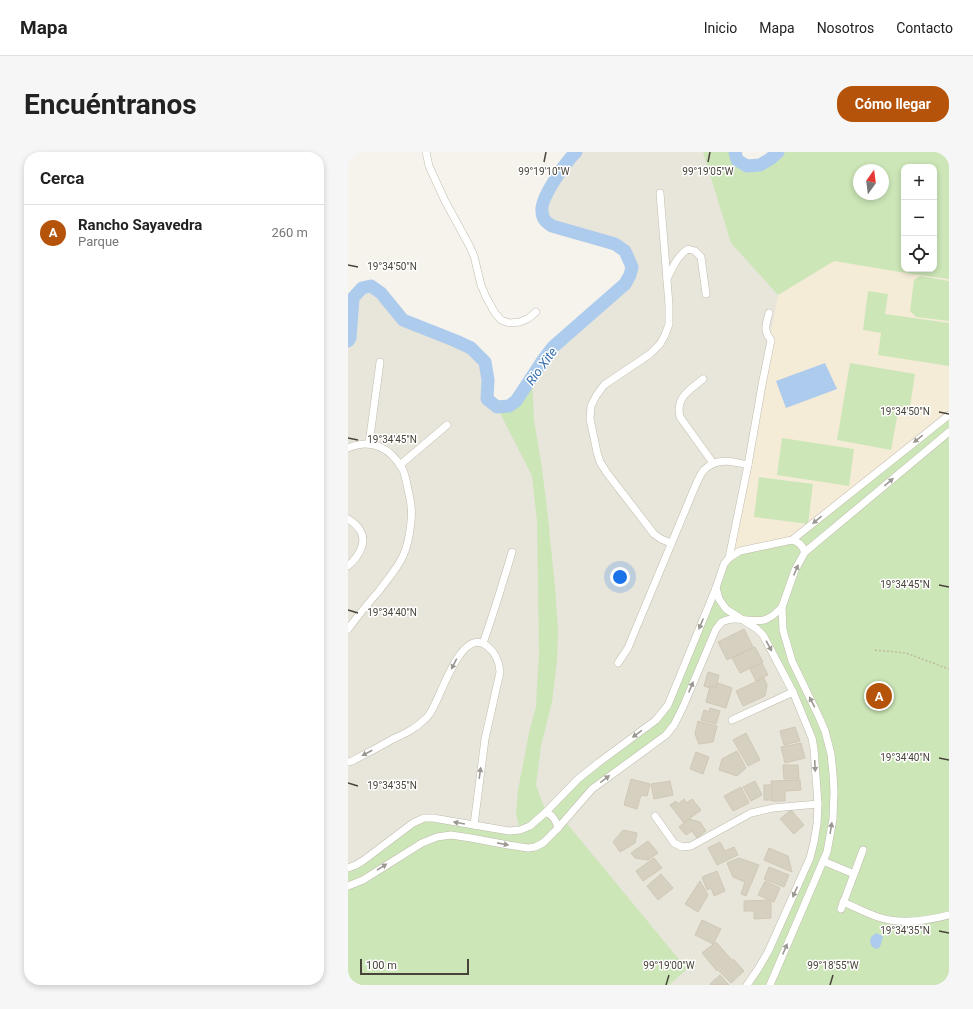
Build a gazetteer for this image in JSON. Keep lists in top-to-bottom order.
{
  "water": ["Rio Xite"],
  "scale_bar": "100 m",
  "north": "top",
  "page": {
    "header": "Mapa",
    "nav": [
      "Inicio",
      "Mapa",
      "Nosotros",
      "Contacto"
    ],
    "buttons": "Cómo llegar",
    "title": "Encuéntranos",
    "heading": "Cerca",
    "map_buttons": ["+", "−"],
    "list": [
      {
        "mark": "A",
        "name": "Rancho Sayavedra",
        "note": "Parque",
        "value": "260 m"
      }
    ],
    "pins": "A",
    "scale": "100 m"
  },
  "coordinates": [
    "99°19'10\"W",
    "99°19'05\"W",
    "19°34'50\"N",
    "19°34'45\"N",
    "19°34'40\"N",
    "19°34'35\"N",
    "99°19'00\"W",
    "99°18'55\"W"
  ]
}
